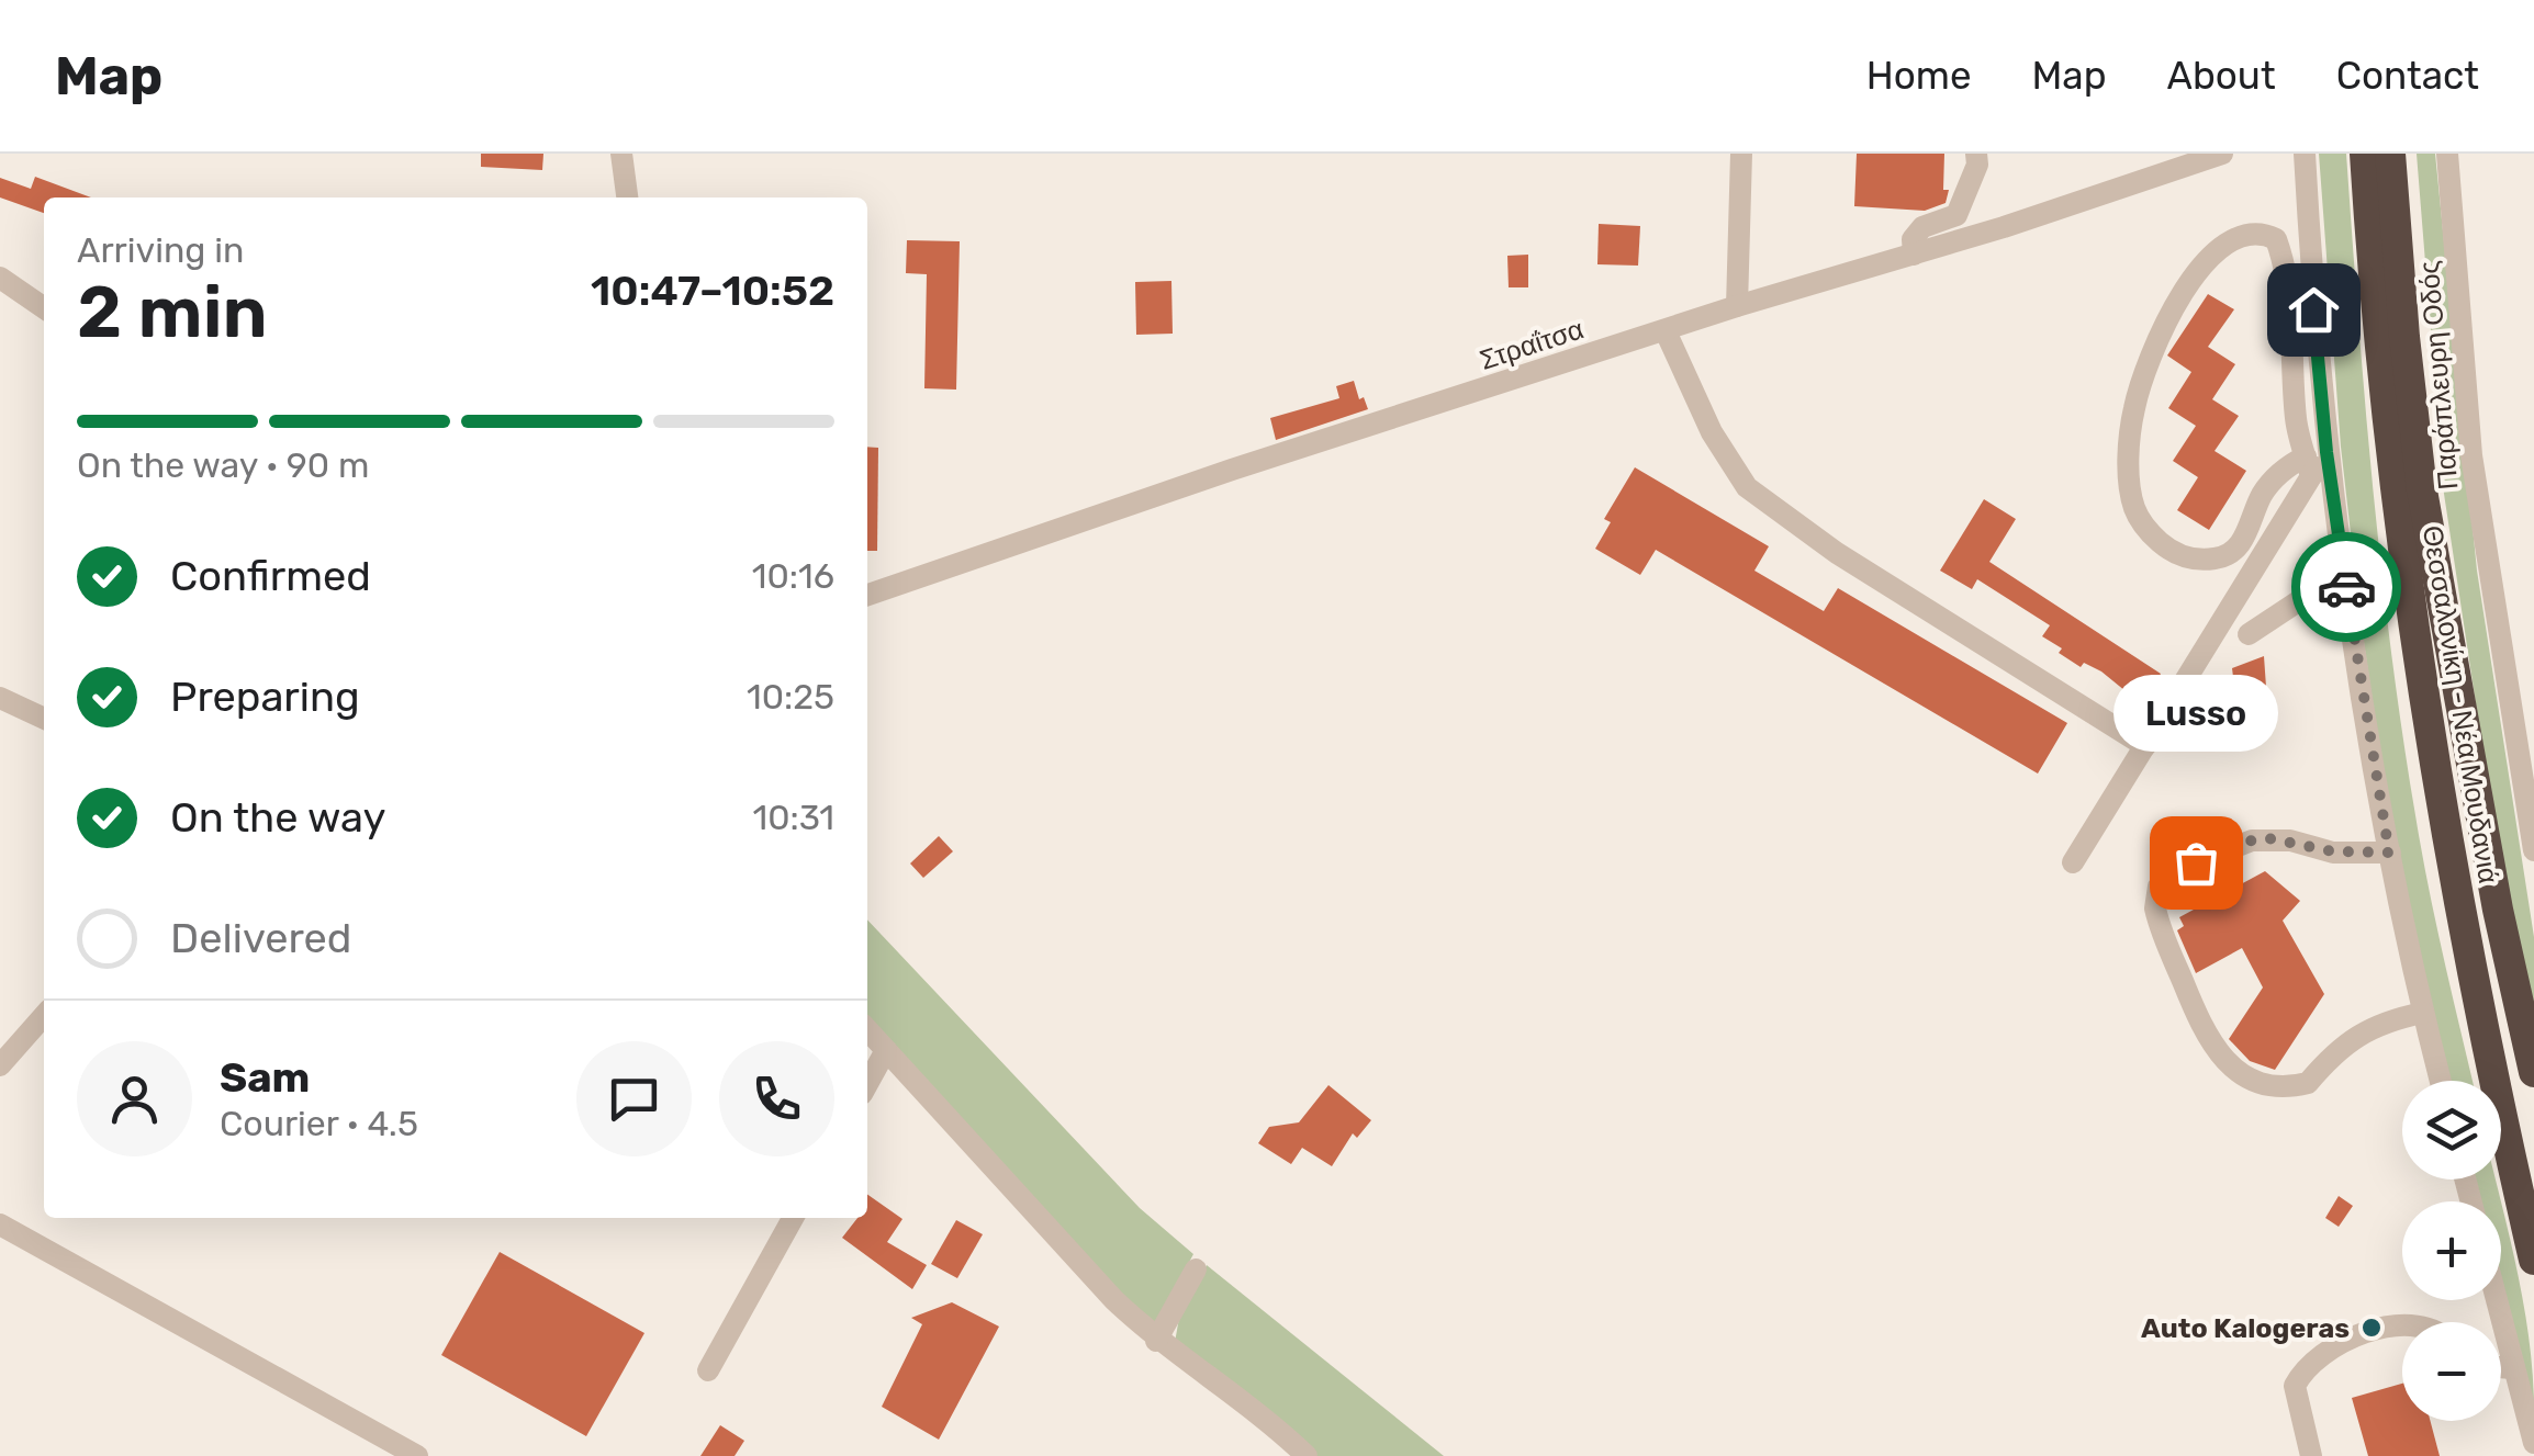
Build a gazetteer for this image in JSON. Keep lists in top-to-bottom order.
{
  "streets": {
    "highway": ["Θεσσαλονίκη - Νέα Μουδανιά"],
    "street": ["Στραΐτσα", "Παράπλευρη Οδός"]
  },
  "places": ["Lusso", "Auto Kalogeras"],
  "page": {
    "header": "Map",
    "nav": [
      "Home",
      "Map",
      "About",
      "Contact"
    ],
    "heading": ["2 min", "Arriving in", "10:47–10:52"],
    "panel": ["Sam", "Courier · 4.5"],
    "bar": "On the way · 90 m",
    "list": [
      ["Confirmed", "10:16"],
      ["Preparing", "10:25"],
      ["On the way", "10:31"],
      "Delivered"
    ],
    "bubble": "Lusso",
    "map_buttons": ["+", "−"]
  }
}
